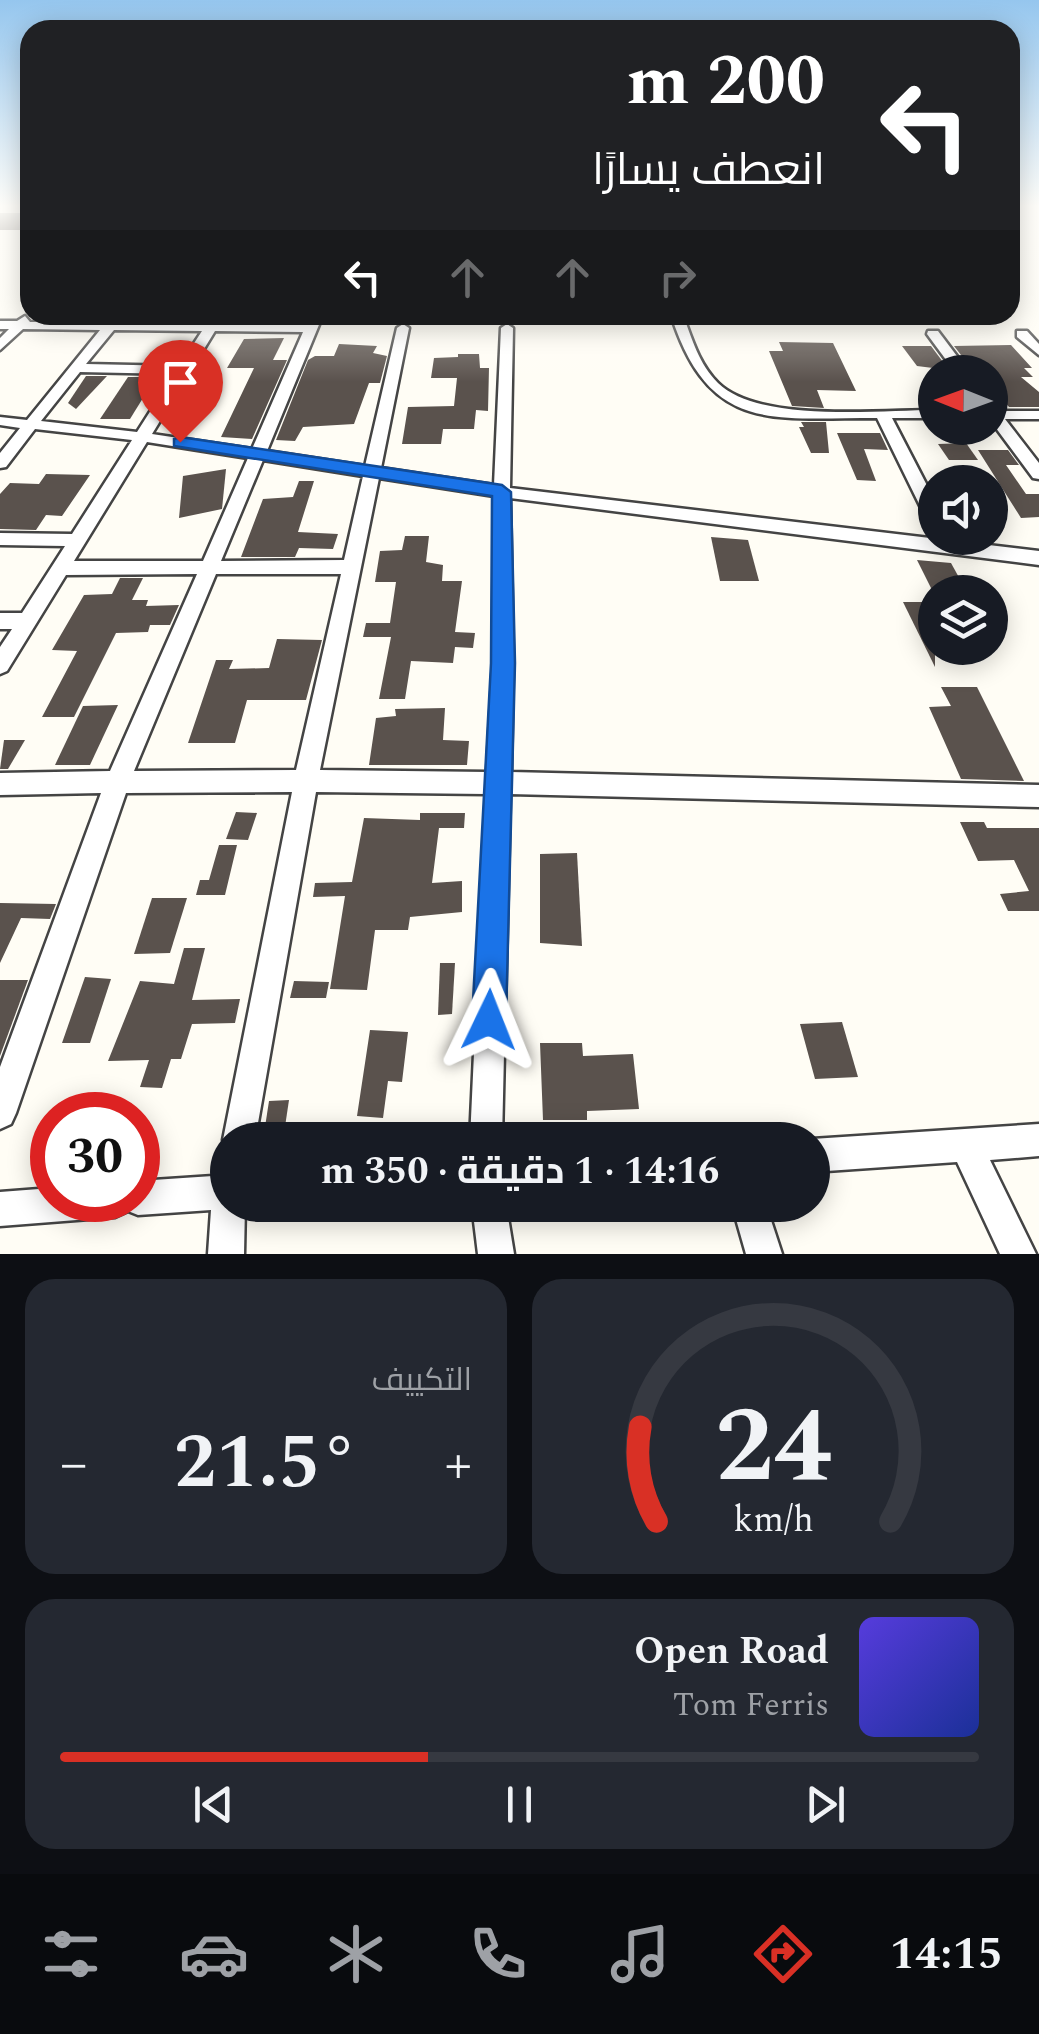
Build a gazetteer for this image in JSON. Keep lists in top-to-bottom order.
{
  "north": "left",
  "page": {
    "turn": ["200 m", "انعطف يسارًا"],
    "limit": "30",
    "trip": "14:16 · 1 دقيقة · 350 m",
    "tile": "التكييف",
    "heat": ["−", "21.5°", "+"],
    "song": ["Open Road", "Tom Ferris"],
    "tabs": "14:15",
    "gauge": ["24", "km/h"]
  }
}
